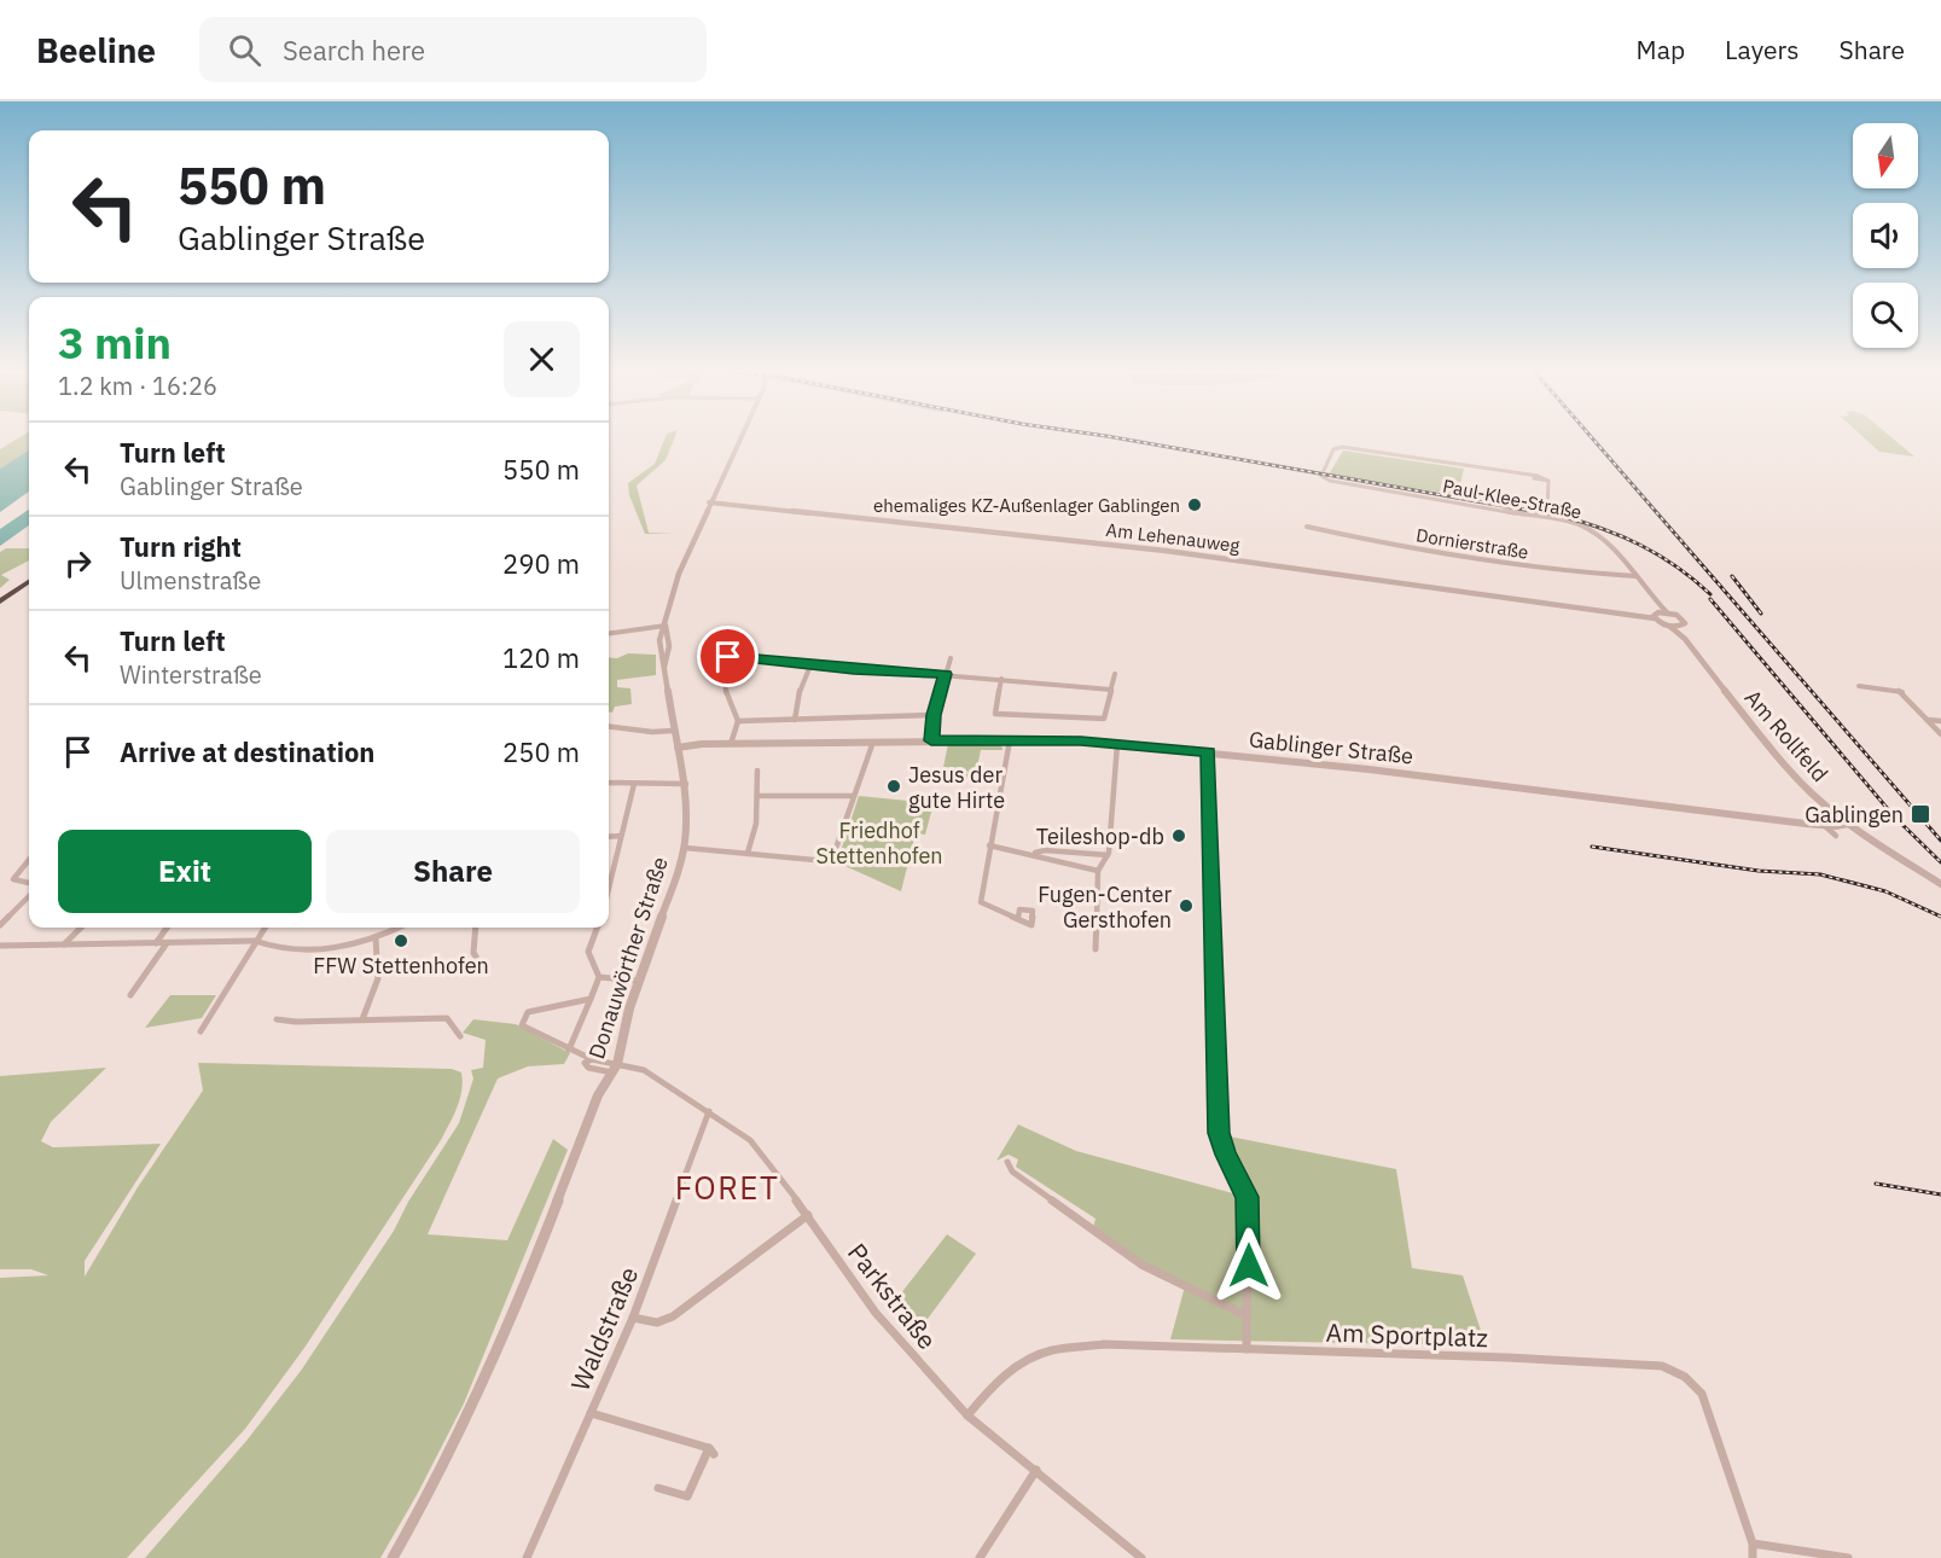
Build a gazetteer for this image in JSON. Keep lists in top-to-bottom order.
{
  "streets": {
    "street": [
      "Paul-Klee-Straße",
      "Am Lehenauweg",
      "Dornierstraße",
      "Am Rollfeld",
      "Gablinger Straße",
      "Donauwörther Straße",
      "Parkstraße",
      "Waldstraße",
      "Am Sportplatz"
    ]
  },
  "crossings": [
    ["Paul-Klee-Straße", "Dornierstraße"],
    ["Am Lehenauweg", "Am Rollfeld"],
    ["Am Lehenauweg", "Donauwörther Straße"],
    ["Am Rollfeld", "Gablinger Straße"],
    ["Gablinger Straße", "Donauwörther Straße"],
    ["Donauwörther Straße", "Parkstraße"],
    ["Parkstraße", "Waldstraße"],
    ["Parkstraße", "Am Sportplatz"]
  ],
  "districts": ["FORET"],
  "parks": ["Friedhof Stettenhofen"],
  "places": {
    "other": [
      "ehemaliges KZ-Außenlager Gablingen",
      "Jesus der gute Hirte",
      "Teileshop-db",
      "Fugen-Center Gersthofen",
      "FFW Stettenhofen"
    ],
    "transit": ["Gablingen"]
  },
  "north": "bottom",
  "page": {
    "header": "Beeline",
    "search": "Search here",
    "nav": ["Map", "Layers", "Share"],
    "turn": ["550 m", "Gablinger Straße"],
    "heading": ["3 min", "1.2 km · 16:26"],
    "list": [
      {
        "name": "Turn left",
        "note": "Gablinger Straße",
        "value": "550 m"
      },
      {
        "name": "Turn right",
        "note": "Ulmenstraße",
        "value": "290 m"
      },
      {
        "name": "Turn left",
        "note": "Winterstraße",
        "value": "120 m"
      },
      {
        "name": "Arrive at destination",
        "value": "250 m"
      }
    ],
    "buttons": ["Exit", "Share"]
  }
}
